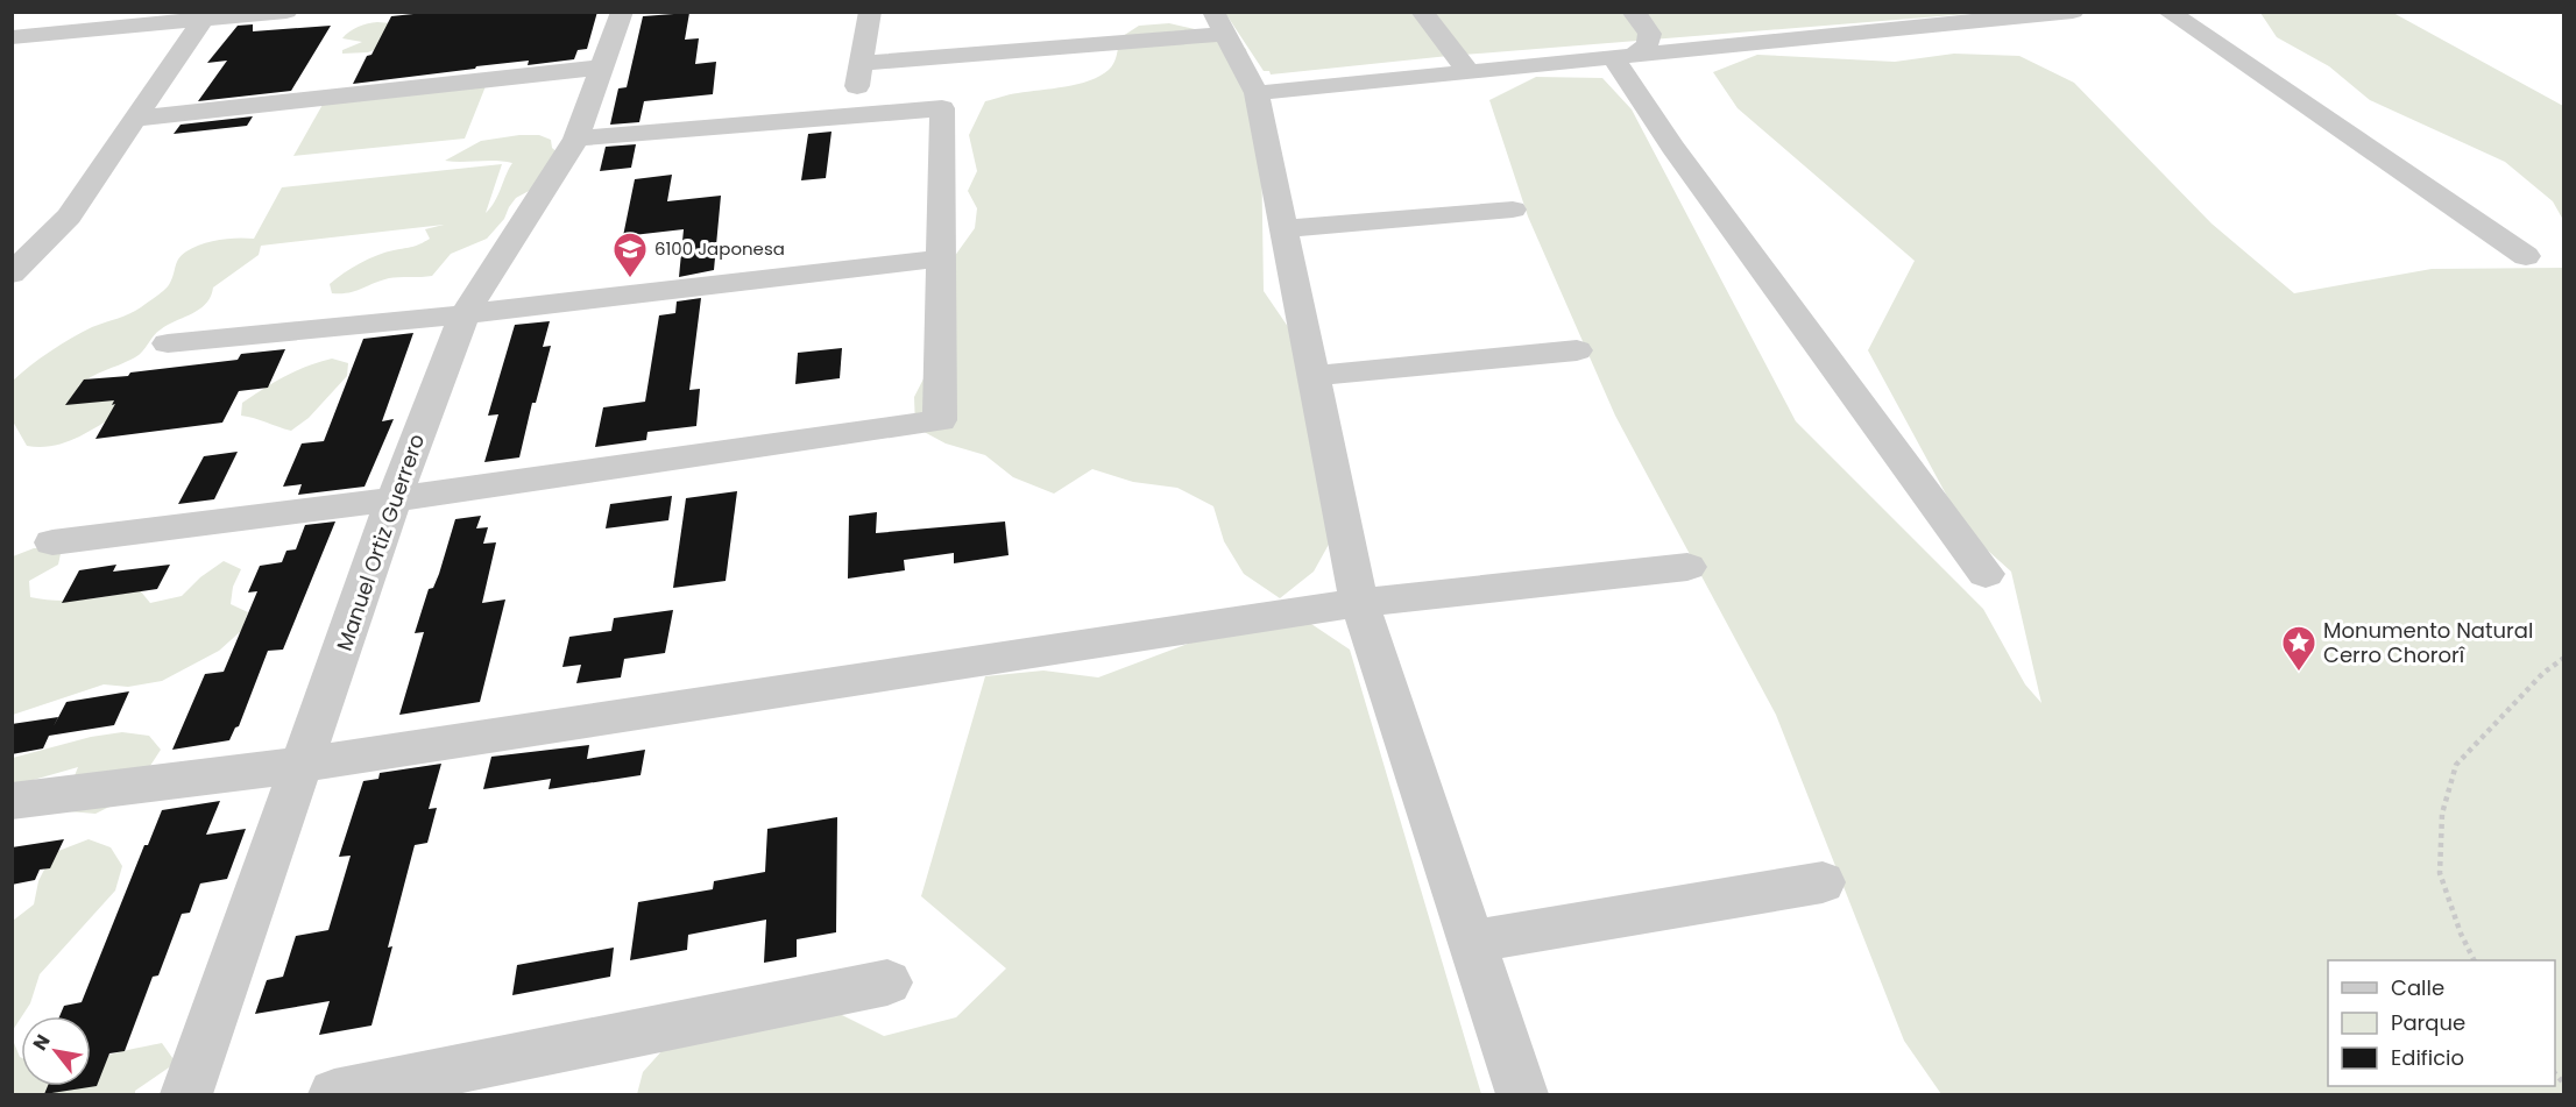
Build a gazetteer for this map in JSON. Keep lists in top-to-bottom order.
{
  "streets": {
    "street": ["Manuel Ortiz Guerrero"]
  },
  "places": {
    "school or university": ["6100 Japonesa"],
    "place": ["Monumento Natural Cerro Chororî"]
  },
  "legend": ["Calle", "Parque", "Edificio"],
  "north": "top left"
}
